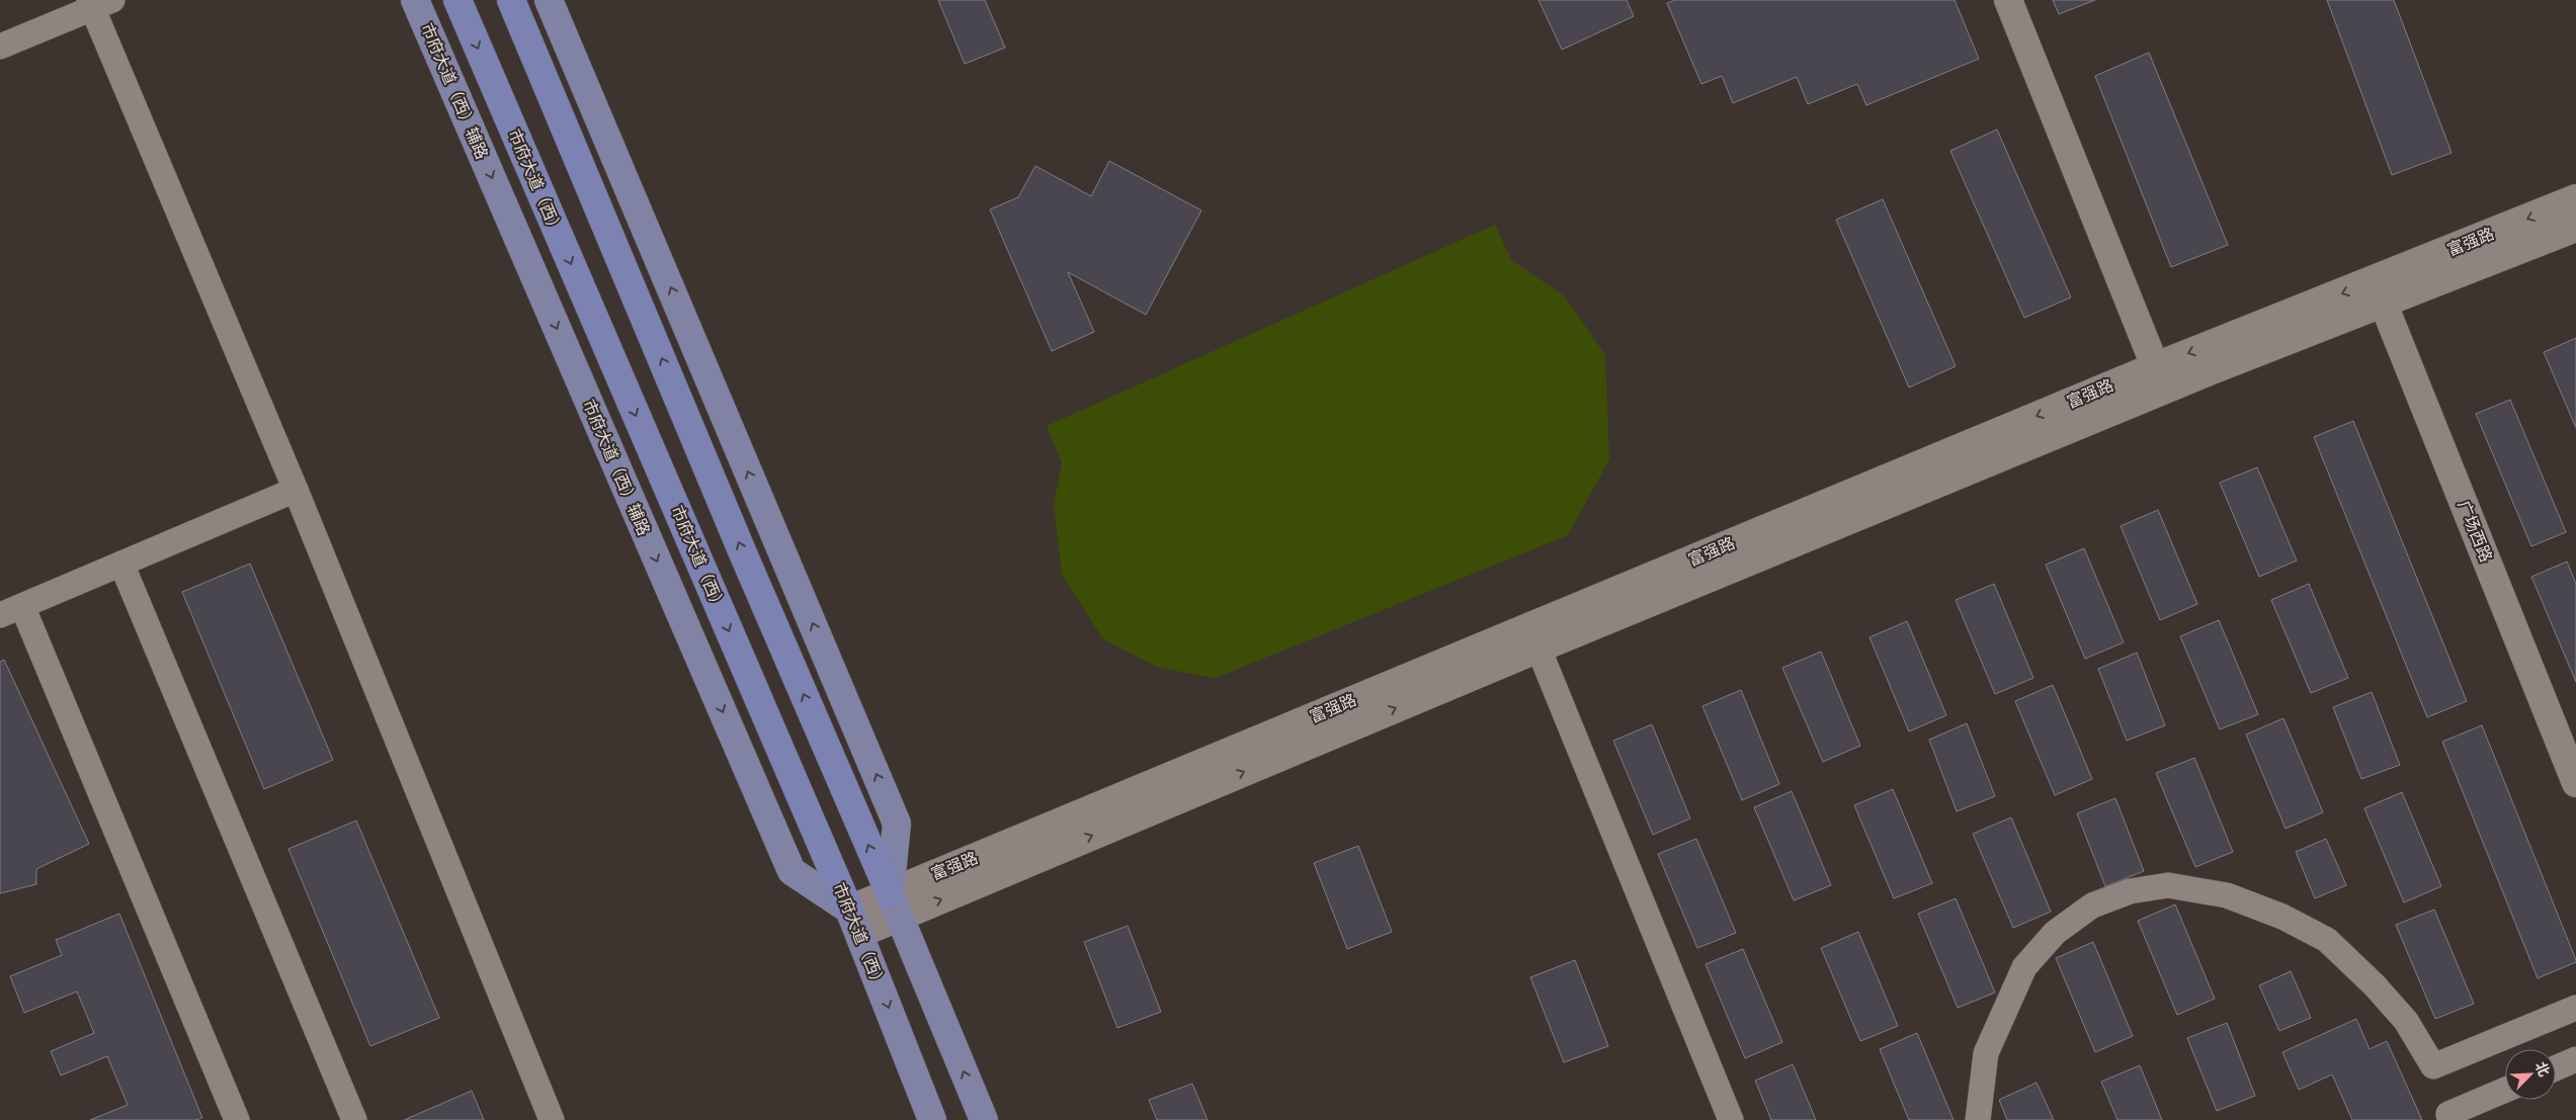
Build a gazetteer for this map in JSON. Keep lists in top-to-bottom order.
{
  "streets": {
    "highway": ["市府大道（西）"],
    "main road": ["市府大道（西）辅路", "富强路", "广场西路"]
  },
  "crossings": [
    ["市府大道（西）辅路", "市府大道（西）"],
    ["市府大道（西）辅路", "富强路"],
    ["市府大道（西）", "富强路"],
    ["富强路", "广场西路"]
  ],
  "north": "top right"
}
